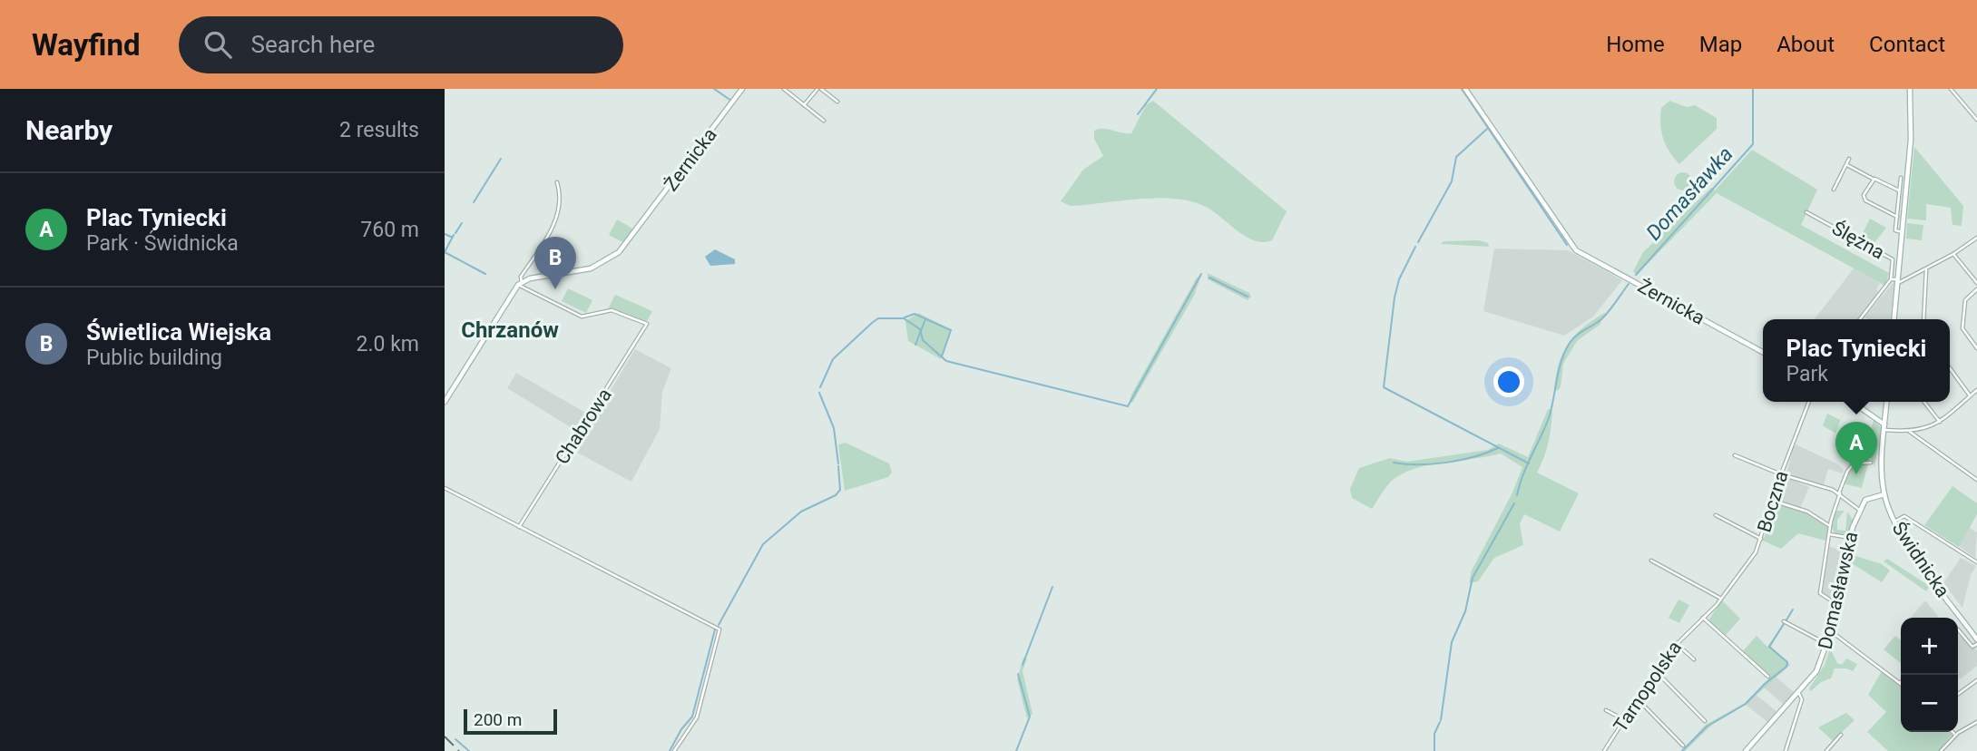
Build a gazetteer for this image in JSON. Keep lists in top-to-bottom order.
{
  "streets": {
    "street": [
      "Żernicka",
      "Ślężna",
      "Chabrowa",
      "Boczna",
      "Świdnicka",
      "Domasławska",
      "Tarnopolska"
    ]
  },
  "crossings": [
    ["Żernicka", "Chabrowa"],
    ["Boczna", "Tarnopolska"],
    ["Świdnicka", "Domasławska"]
  ],
  "districts": ["Chrzanów"],
  "water": ["Domasławka"],
  "scale_bar": "200 m",
  "page": {
    "header": "Wayfind",
    "search": "Search here",
    "nav": [
      "Home",
      "Map",
      "About",
      "Contact"
    ],
    "heading": ["Nearby", "2 results"],
    "list": [
      {
        "mark": "A",
        "name": "Plac Tyniecki",
        "note": "Park · Świdnicka",
        "value": "760 m"
      },
      {
        "mark": "B",
        "name": "Świetlica Wiejska",
        "note": "Public building",
        "value": "2.0 km"
      }
    ],
    "pins": ["B", "A"],
    "popup": ["Plac Tyniecki", "Park"],
    "map_buttons": ["+", "−"],
    "scale": "200 m"
  }
}
